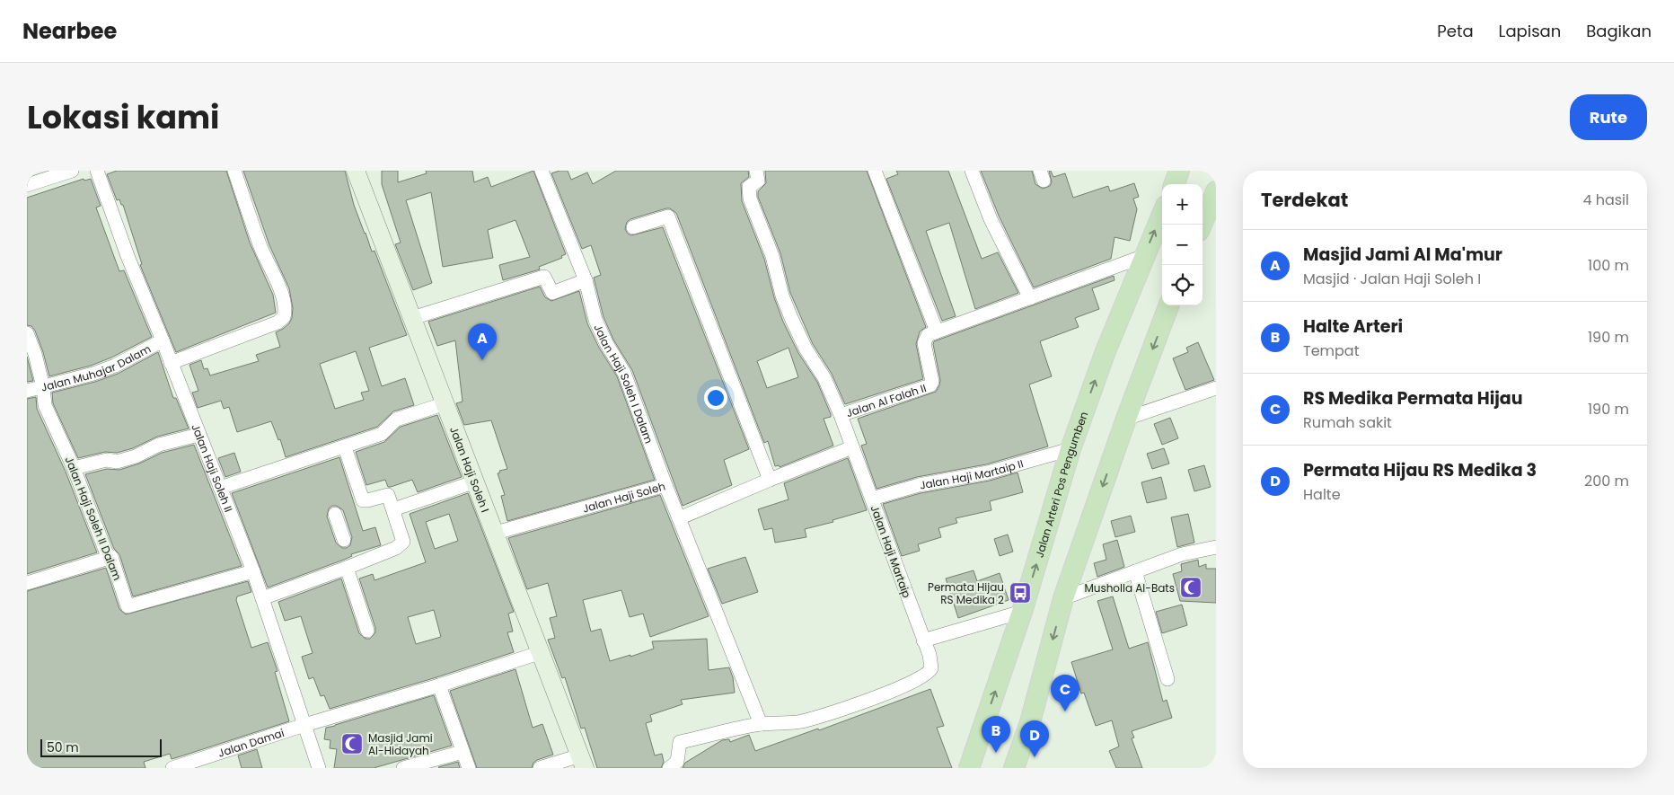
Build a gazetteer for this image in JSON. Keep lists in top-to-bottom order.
{
  "streets": {
    "main road": ["Jalan Arteri Pos Pengumben"],
    "street": [
      "Jalan Muhajar Dalam",
      "Jalan Haji Soleh I Dalam",
      "Jalan Al Falah II",
      "Jalan Haji Soleh II",
      "Jalan Haji Soleh I",
      "Jalan Haji Martaip II",
      "Jalan Haji Soleh",
      "Jalan Haji Soleh II Dalam",
      "Jalan Haji Martaip",
      "Jalan Damai"
    ]
  },
  "crossings": [
    ["Jalan Muhajar Dalam", "Jalan Haji Soleh II"],
    ["Jalan Muhajar Dalam", "Jalan Haji Soleh II Dalam"],
    ["Jalan Haji Soleh I Dalam", "Jalan Haji Soleh"],
    ["Jalan Al Falah II", "Jalan Haji Martaip"],
    ["Jalan Haji Soleh II", "Jalan Haji Soleh II Dalam"],
    ["Jalan Haji Soleh II", "Jalan Damai"],
    ["Jalan Haji Soleh I", "Jalan Haji Soleh"],
    ["Jalan Haji Martaip II", "Jalan Arteri Pos Pengumben"],
    ["Jalan Haji Martaip II", "Jalan Haji Martaip"],
    ["Jalan Haji Soleh", "Jalan Haji Martaip"]
  ],
  "places": {
    "mosque": ["Musholla Al-Bats", "Masjid Jami Al-Hidayah"],
    "bus stop": ["Permata Hijau RS Medika 2"]
  },
  "scale_bar": "50 m",
  "page": {
    "header": "Nearbee",
    "nav": ["Peta", "Lapisan", "Bagikan"],
    "title": "Lokasi kami",
    "buttons": "Rute",
    "heading": ["Terdekat", "4 hasil"],
    "map_buttons": ["+", "−"],
    "list": [
      {
        "mark": "A",
        "name": "Masjid Jami Al Ma'mur",
        "note": "Masjid · Jalan Haji Soleh I",
        "value": "100 m"
      },
      {
        "mark": "B",
        "name": "Halte Arteri",
        "note": "Tempat",
        "value": "190 m"
      },
      {
        "mark": "C",
        "name": "RS Medika Permata Hijau",
        "note": "Rumah sakit",
        "value": "190 m"
      },
      {
        "mark": "D",
        "name": "Permata Hijau RS Medika 3",
        "note": "Halte",
        "value": "200 m"
      }
    ],
    "pins": [
      "A",
      "C",
      "B",
      "D"
    ],
    "scale": "50 m"
  }
}
